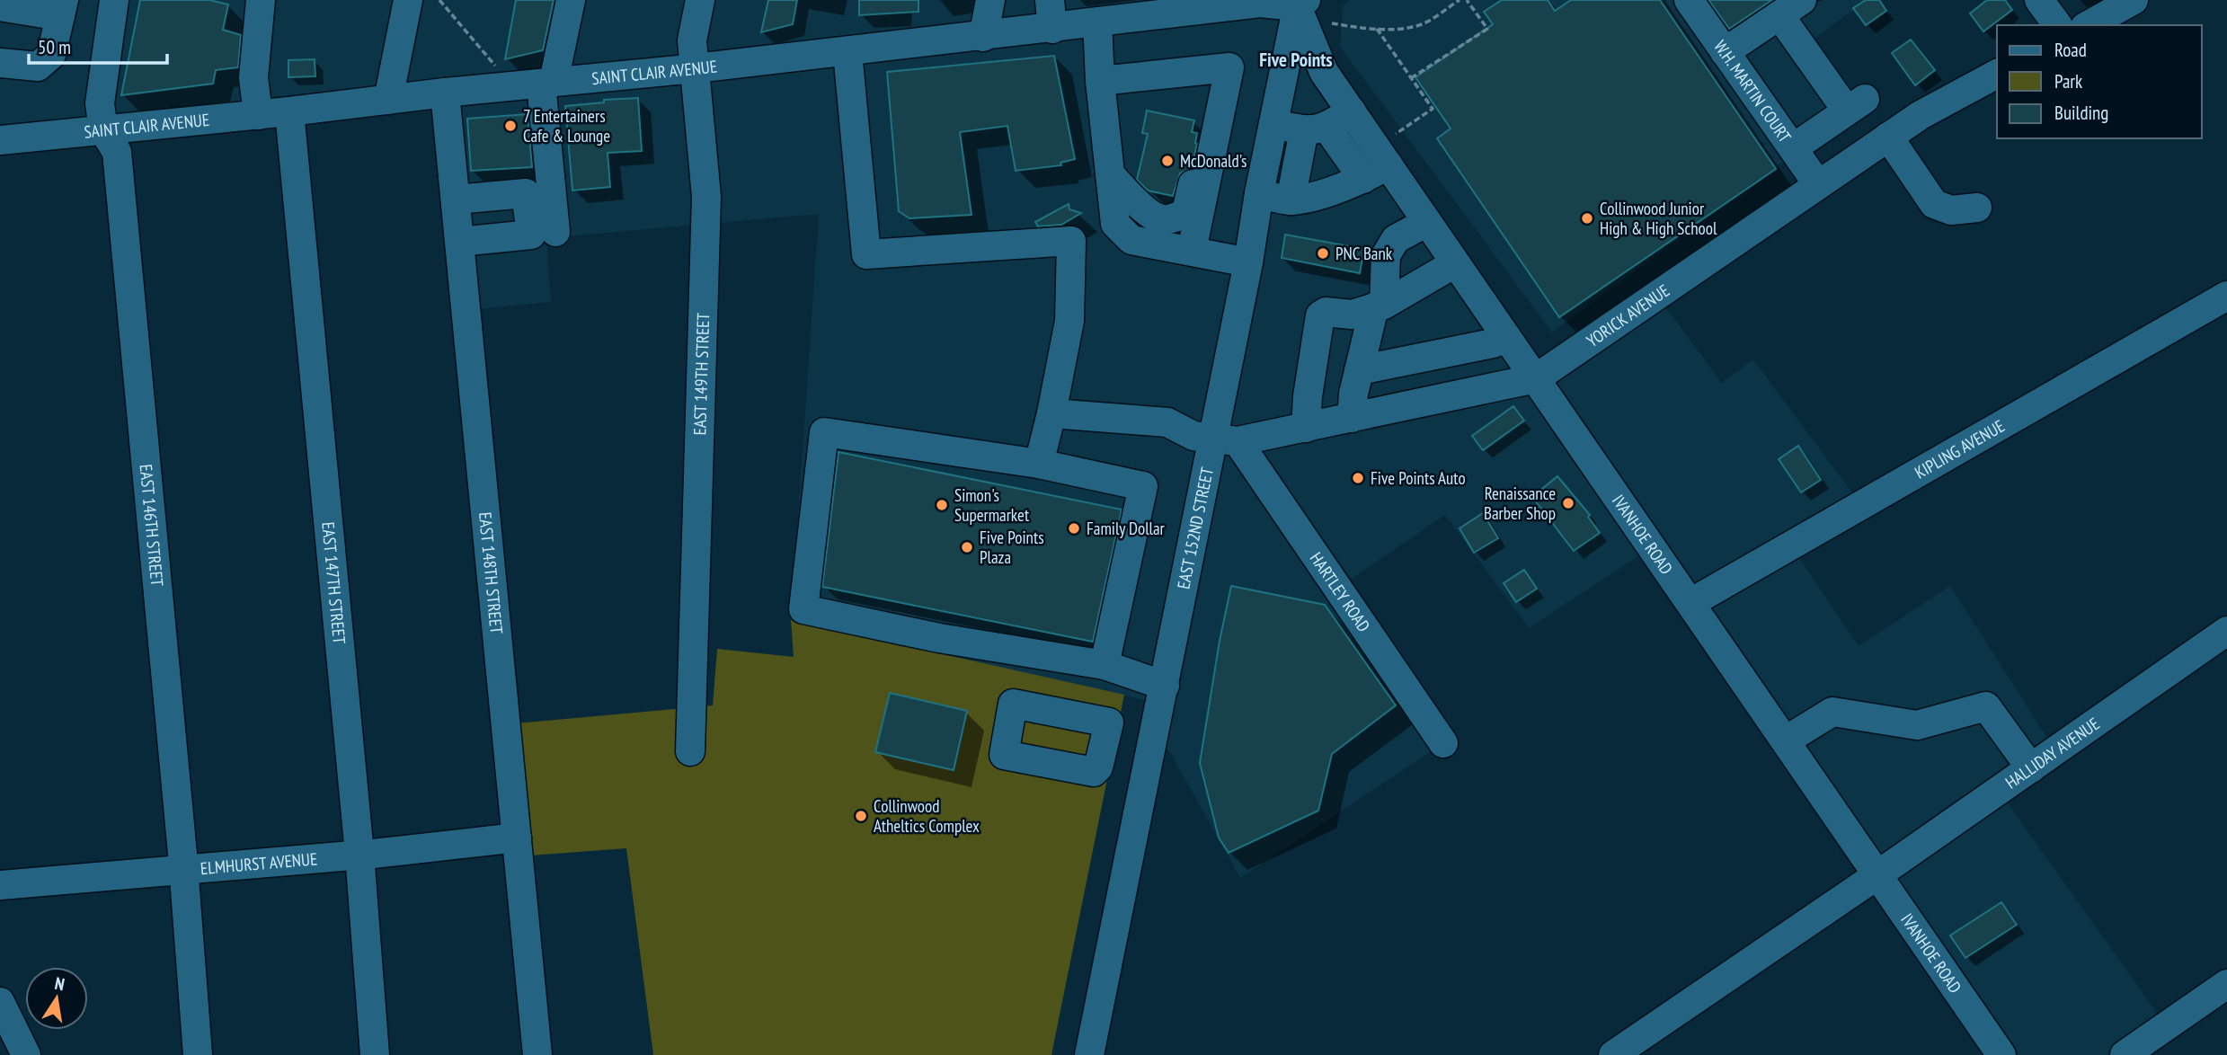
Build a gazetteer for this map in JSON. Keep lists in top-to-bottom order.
{
  "streets": {
    "street": [
      "SAINT CLAIR AVENUE",
      "W.H. MARTIN COURT",
      "YORICK AVENUE",
      "EAST 149TH STREET",
      "KIPLING AVENUE",
      "EAST 146TH STREET",
      "EAST 152ND STREET",
      "IVANHOE ROAD",
      "EAST 148TH STREET",
      "EAST 147TH STREET",
      "HARTLEY ROAD",
      "HALLIDAY AVENUE",
      "ELMHURST AVENUE"
    ]
  },
  "crossings": [
    ["SAINT CLAIR AVENUE", "EAST 149TH STREET"],
    ["SAINT CLAIR AVENUE", "EAST 146TH STREET"],
    ["SAINT CLAIR AVENUE", "EAST 152ND STREET"],
    ["SAINT CLAIR AVENUE", "IVANHOE ROAD"],
    ["SAINT CLAIR AVENUE", "EAST 148TH STREET"],
    ["SAINT CLAIR AVENUE", "EAST 147TH STREET"],
    ["W.H. MARTIN COURT", "YORICK AVENUE"],
    ["YORICK AVENUE", "EAST 152ND STREET"],
    ["YORICK AVENUE", "IVANHOE ROAD"],
    ["YORICK AVENUE", "HARTLEY ROAD"],
    ["KIPLING AVENUE", "IVANHOE ROAD"],
    ["EAST 146TH STREET", "ELMHURST AVENUE"],
    ["EAST 152ND STREET", "IVANHOE ROAD"],
    ["EAST 152ND STREET", "HARTLEY ROAD"],
    ["IVANHOE ROAD", "HALLIDAY AVENUE"],
    ["EAST 148TH STREET", "ELMHURST AVENUE"],
    ["EAST 147TH STREET", "ELMHURST AVENUE"]
  ],
  "districts": ["Five Points"],
  "places": [
    "7 Entertainers Cafe & Lounge",
    "McDonald's",
    "Collinwood Junior High & High School",
    "PNC Bank",
    "Five Points Auto",
    "Renaissance Barber Shop",
    "Simon's Supermarket",
    "Family Dollar",
    "Five Points Plaza",
    "Collinwood Atheltics Complex"
  ],
  "legend": ["Road", "Park", "Building"],
  "scale_bar": "50 m",
  "north": "top"
}
